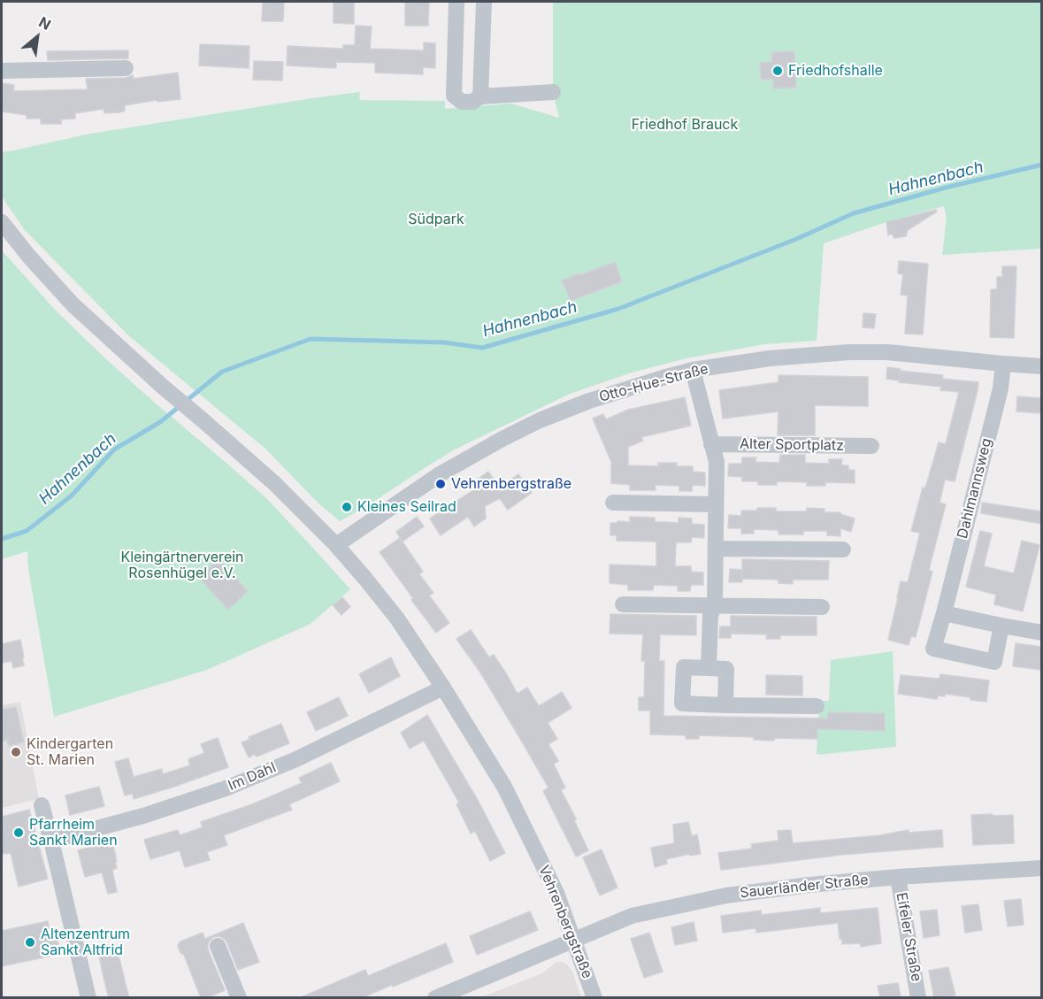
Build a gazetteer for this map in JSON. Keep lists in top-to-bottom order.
{
  "streets": {
    "street": [
      "Otto-Hue-Straße",
      "Alter Sportplatz",
      "Dahlmannsweg",
      "Im Dahl",
      "Sauerländer Straße",
      "Vehrenbergstraße",
      "Eifeler Straße"
    ]
  },
  "crossings": [
    ["Otto-Hue-Straße", "Dahlmannsweg"],
    ["Otto-Hue-Straße", "Vehrenbergstraße"],
    ["Im Dahl", "Vehrenbergstraße"],
    ["Sauerländer Straße", "Vehrenbergstraße"],
    ["Sauerländer Straße", "Eifeler Straße"]
  ],
  "water": ["Hahnenbach"],
  "parks": ["Friedhof Brauck", "Südpark", "Kleingärtnerverein Rosenhügel e.V."],
  "places": [
    "Friedhofshalle",
    "Vehrenbergstraße",
    "Kleines Seilrad",
    "Kindergarten St. Marien",
    "Pfarrheim Sankt Marien",
    "Altenzentrum Sankt Altfrid"
  ],
  "north": "top right"
}
